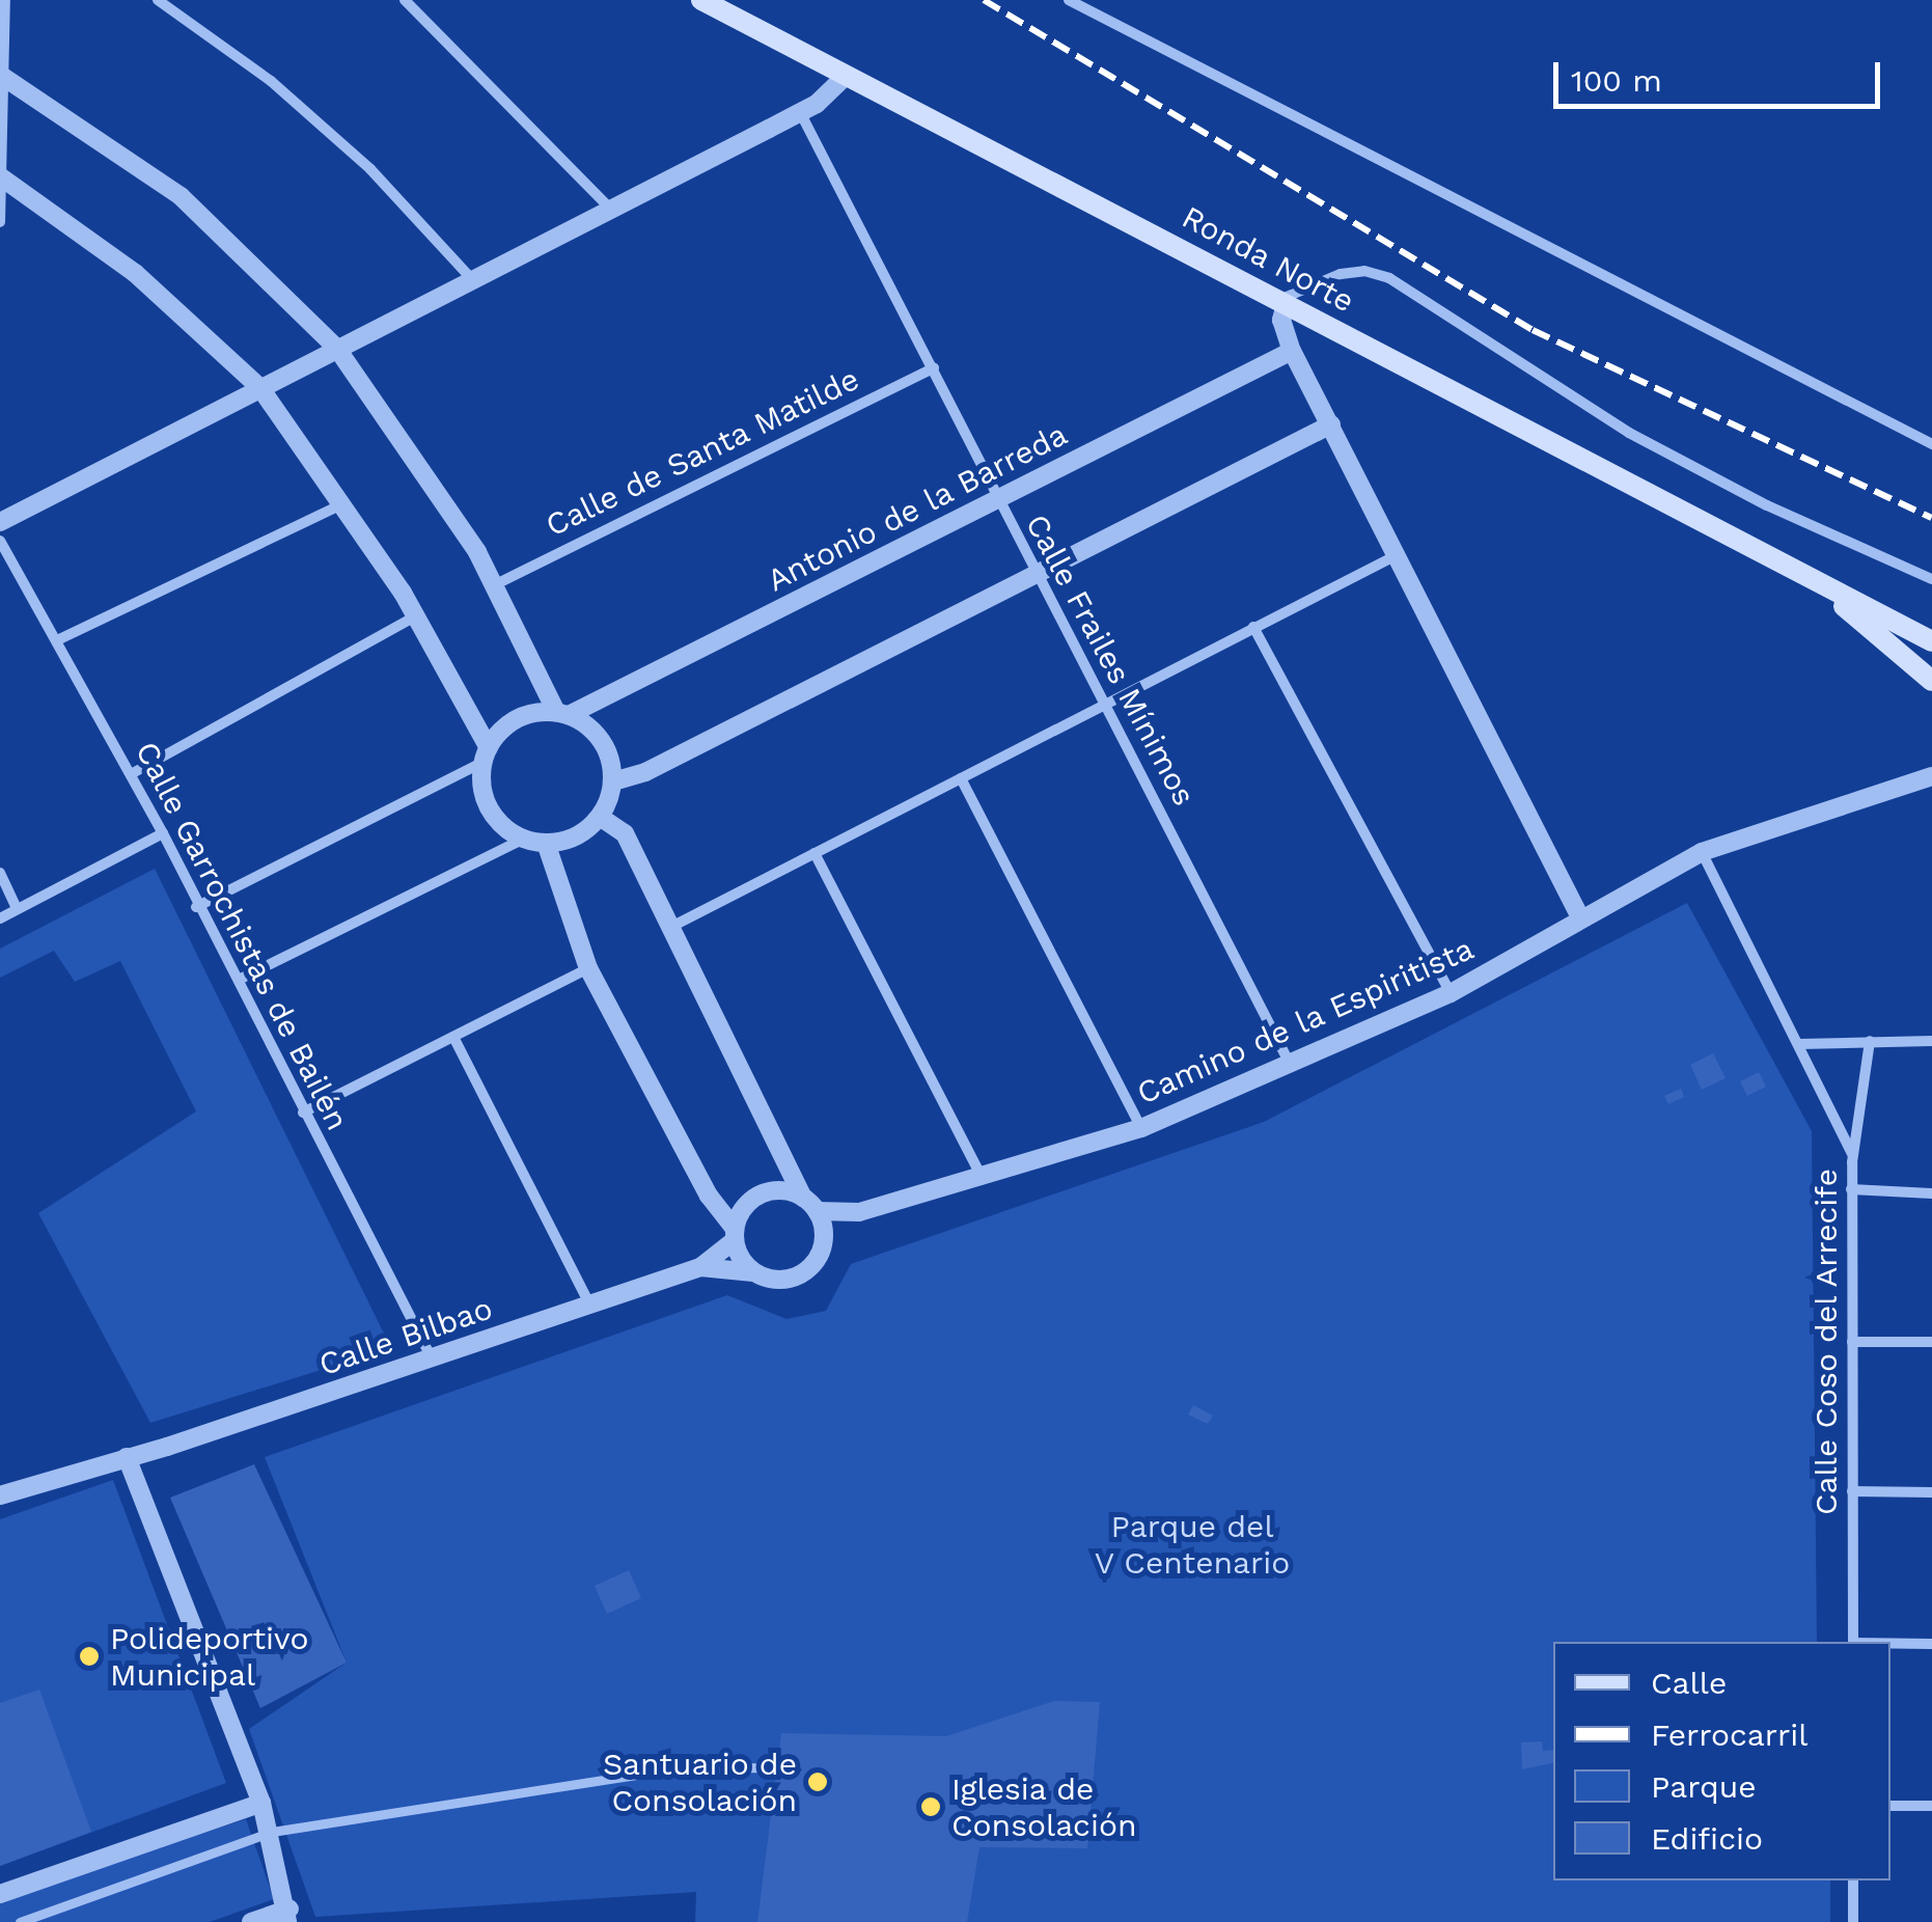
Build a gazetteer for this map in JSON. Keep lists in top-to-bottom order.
{
  "streets": {
    "main road": ["Ronda Norte"],
    "street": [
      "Calle de Santa Matilde",
      "Antonio de la Barreda",
      "Calle Frailes Mínimos",
      "Calle Garrochistas de Bailén",
      "Camino de la Espiritista",
      "Calle Bilbao",
      "Calle Coso del Arrecife"
    ]
  },
  "crossings": [
    ["Calle de Santa Matilde", "Calle Frailes Mínimos"],
    ["Antonio de la Barreda", "Calle Frailes Mínimos"],
    ["Calle Frailes Mínimos", "Camino de la Espiritista"],
    ["Calle Garrochistas de Bailén", "Calle Bilbao"],
    ["Camino de la Espiritista", "Calle Bilbao"]
  ],
  "parks": ["Parque del V Centenario"],
  "places": ["Polideportivo Municipal", "Santuario de Consolación", "Iglesia de Consolación"],
  "legend": [
    "Calle",
    "Ferrocarril",
    "Parque",
    "Edificio"
  ],
  "scale_bar": "100 m"
}
